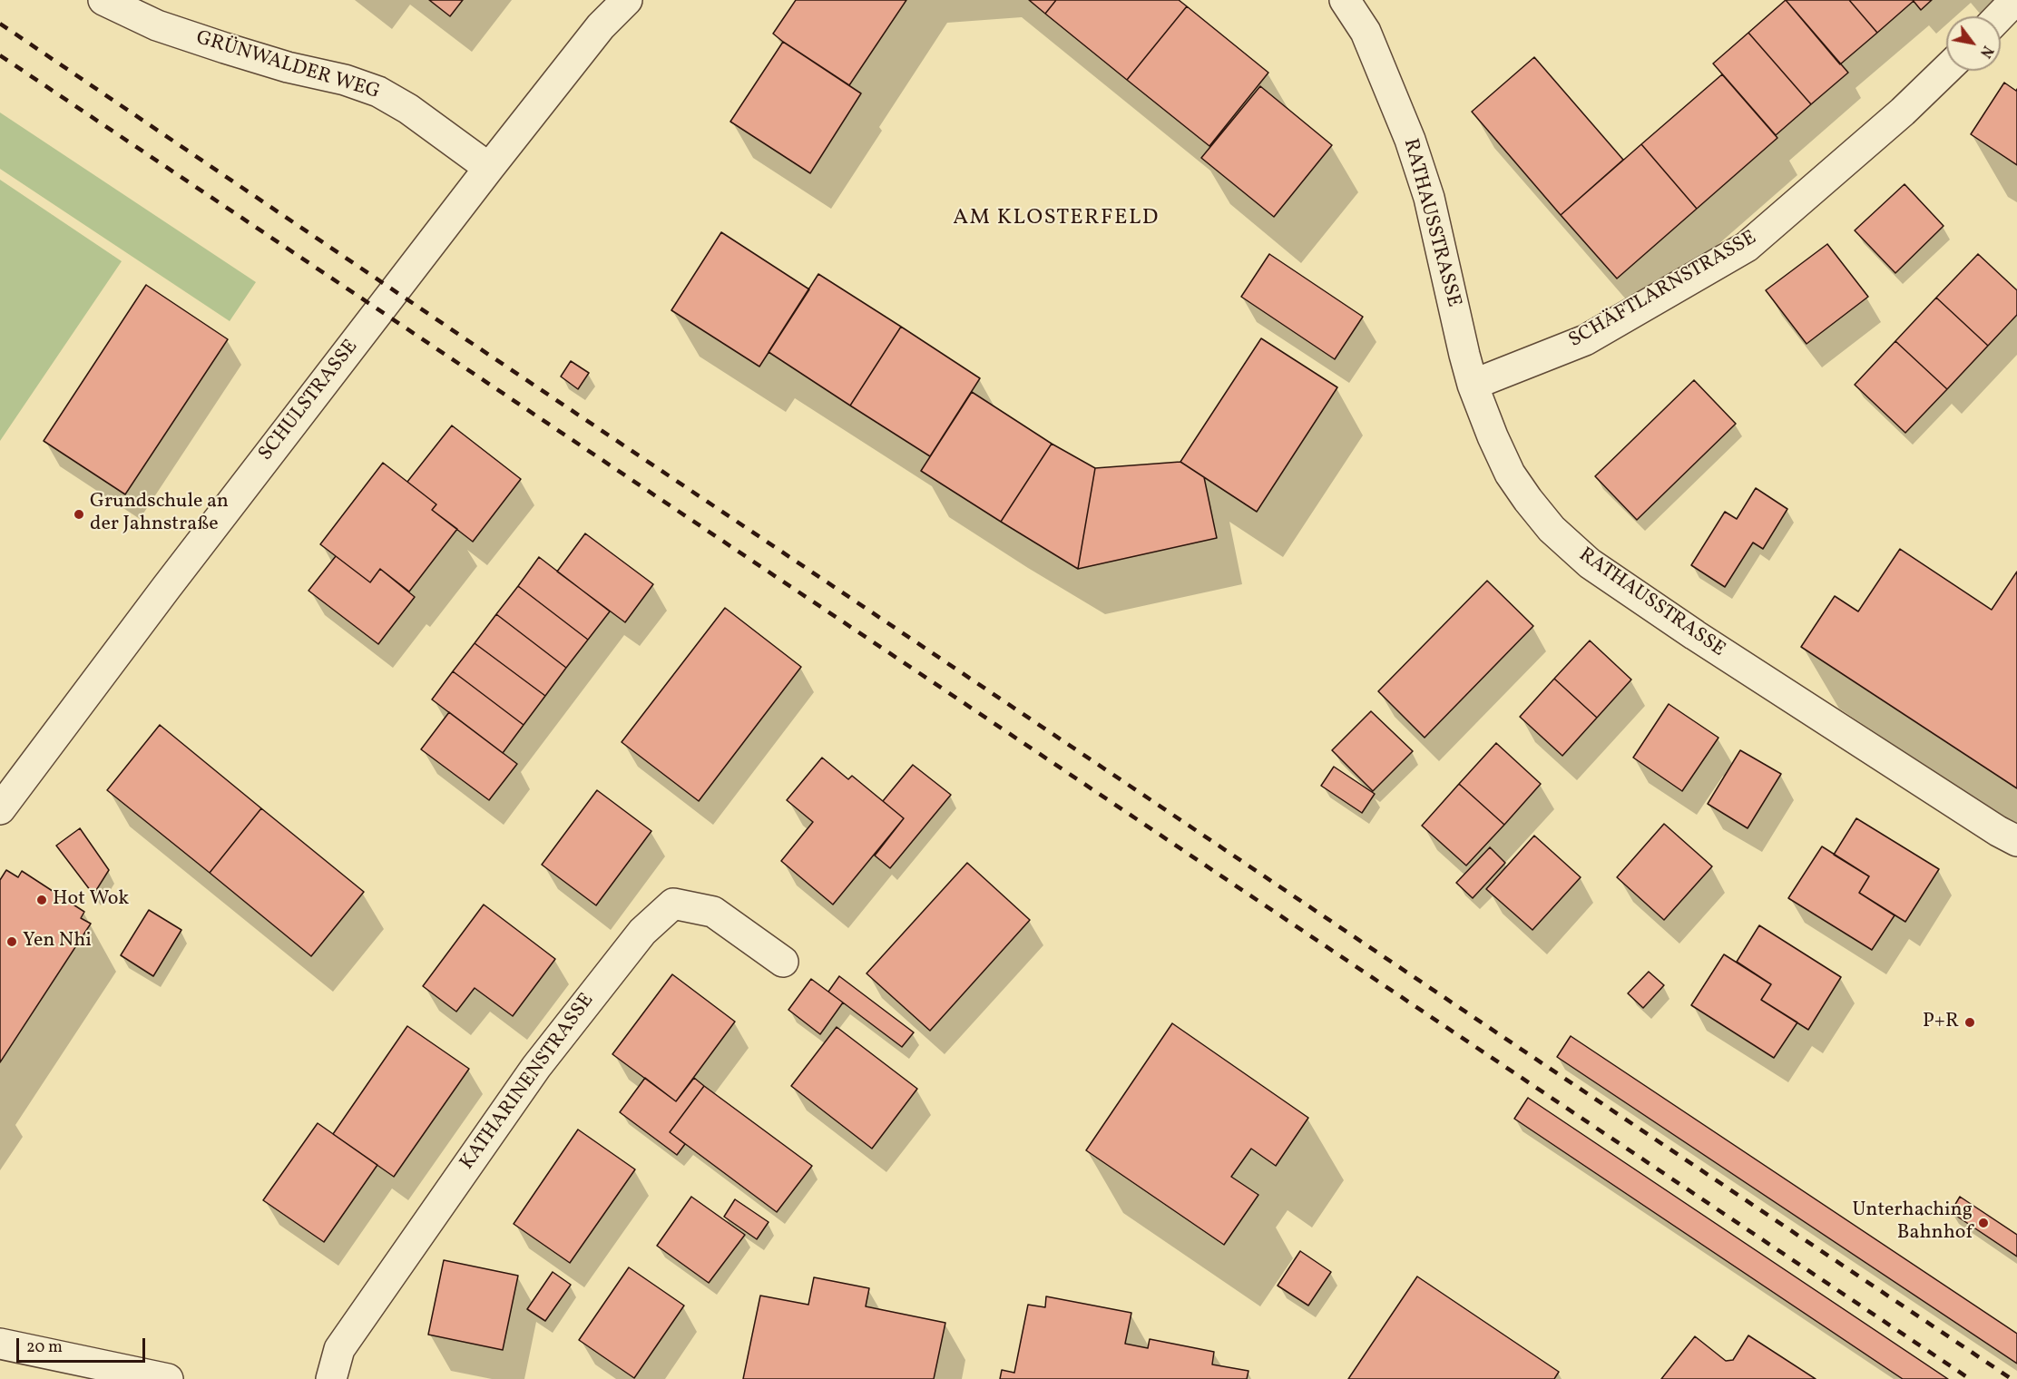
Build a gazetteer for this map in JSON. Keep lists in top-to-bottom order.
{
  "streets": {
    "street": [
      "GRÜNWALDER WEG",
      "RATHAUSSTRASSE",
      "SCHÄFTLARNSTRASSE",
      "SCHULSTRASSE",
      "KATHARINENSTRASSE"
    ]
  },
  "crossings": [
    ["GRÜNWALDER WEG", "SCHULSTRASSE"],
    ["RATHAUSSTRASSE", "SCHÄFTLARNSTRASSE"]
  ],
  "districts": ["AM KLOSTERFELD"],
  "places": [
    "Grundschule an der Jahnstraße",
    "Hot Wok",
    "Yen Nhi",
    "P+R",
    "Unterhaching Bahnhof"
  ],
  "scale_bar": "20 m",
  "north": "bottom right"
}
